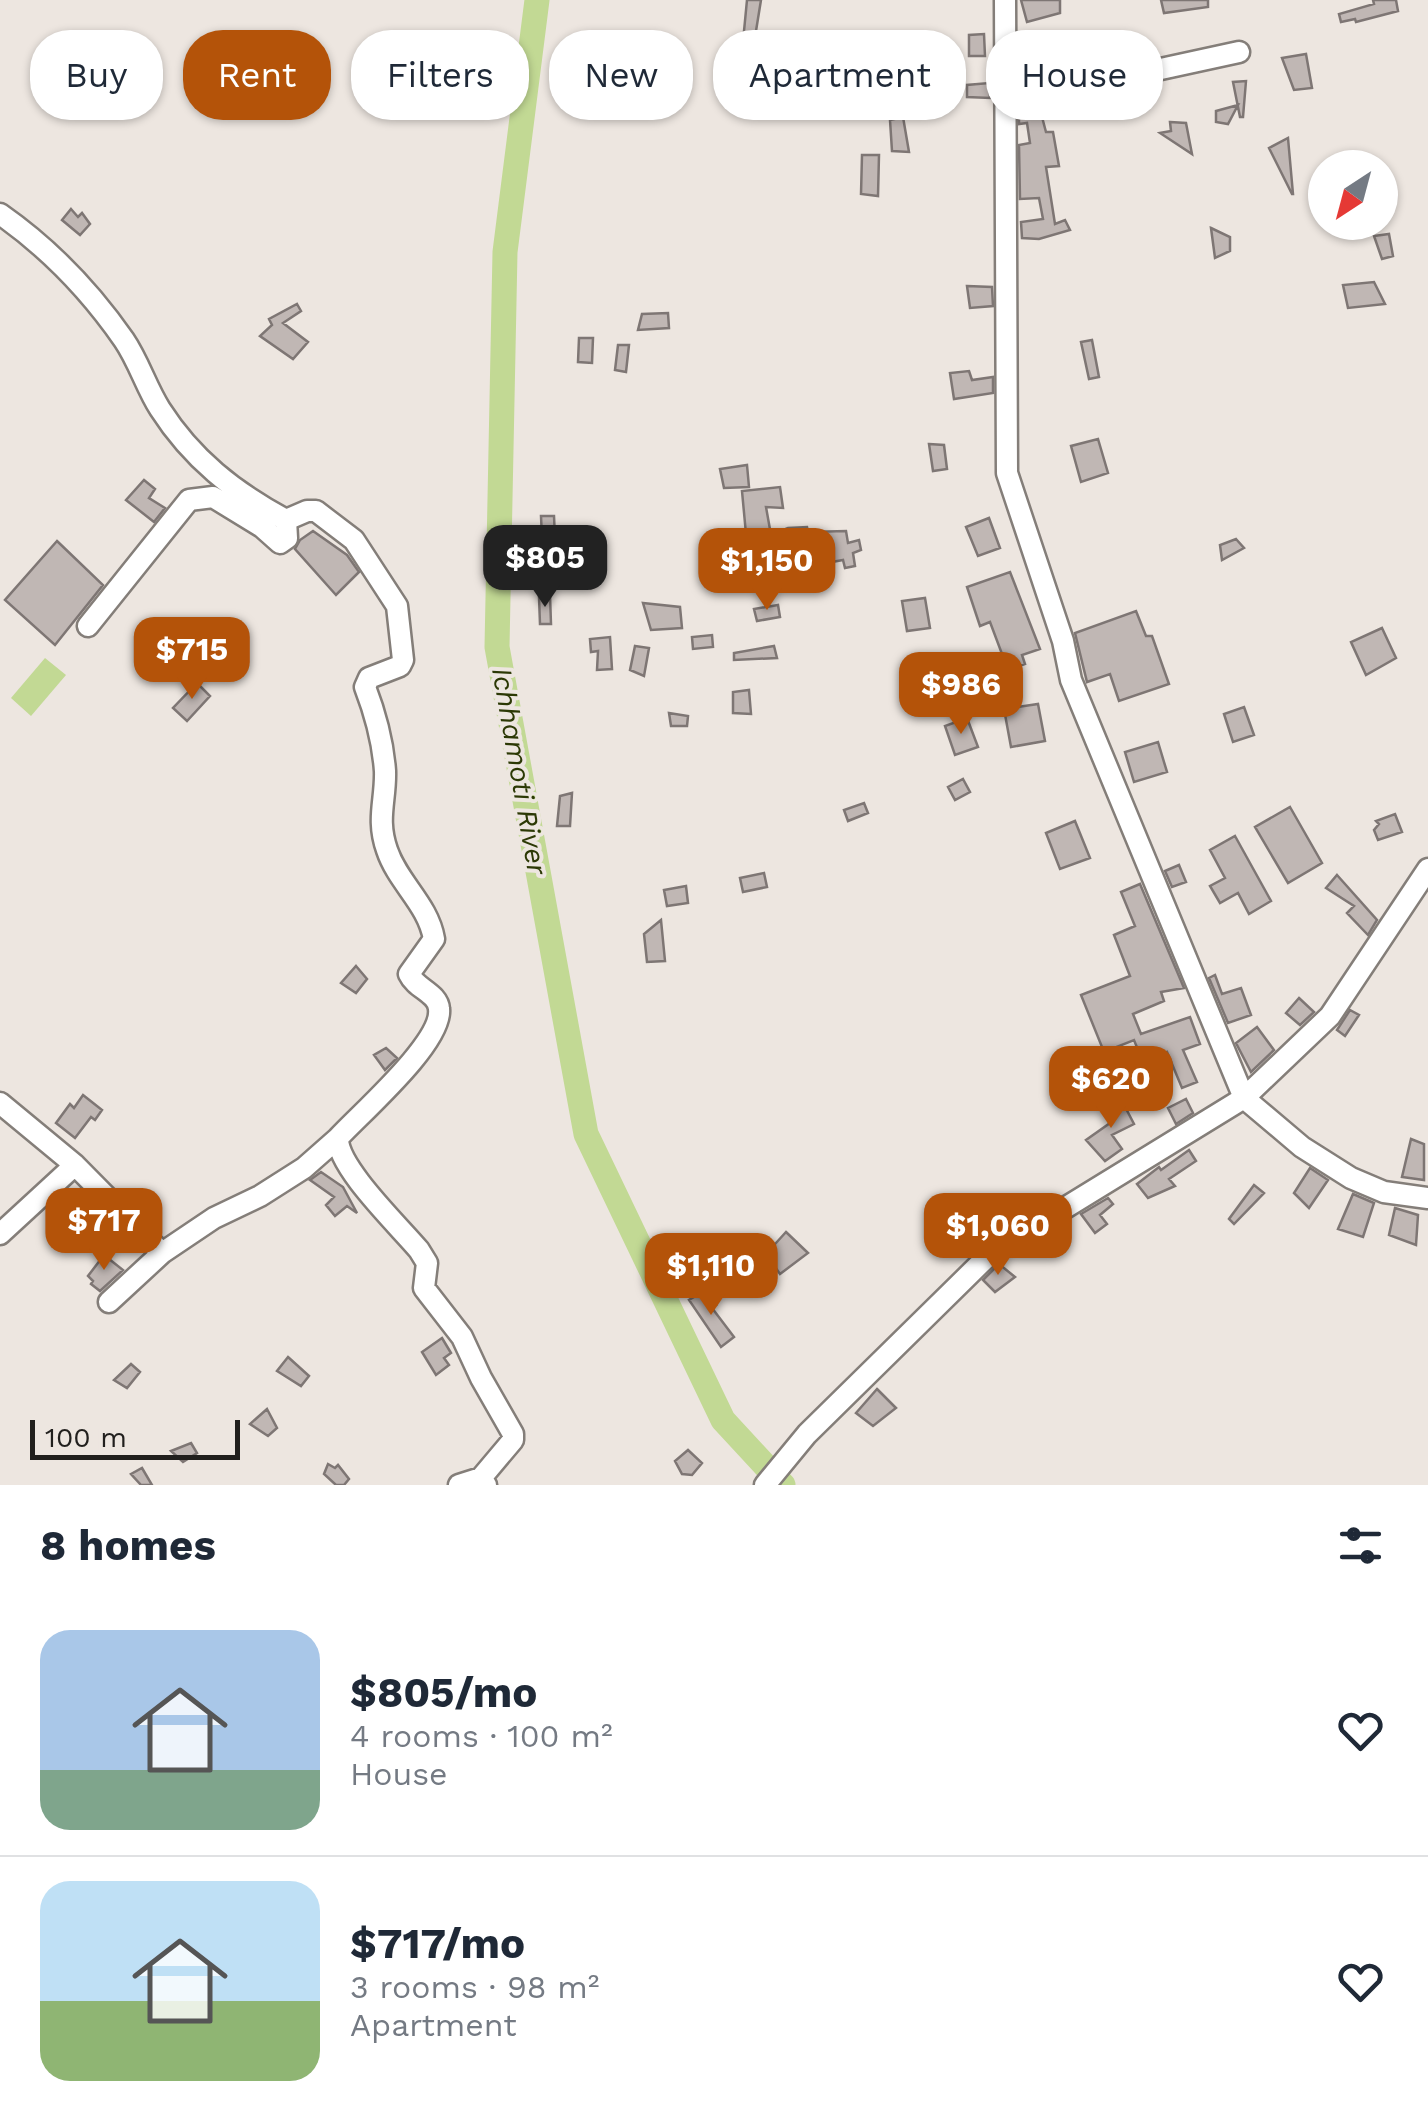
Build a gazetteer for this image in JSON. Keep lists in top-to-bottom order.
{
  "water": ["Ichhamoti River"],
  "scale_bar": "100 m",
  "north": "bottom left",
  "page": {
    "chip": [
      "Buy",
      "Rent",
      "Filters",
      "New",
      "Apartment",
      "House"
    ],
    "price": [
      "$805",
      "$1,150",
      "$715",
      "$986",
      "$620",
      "$717",
      "$1,060",
      "$1,110"
    ],
    "scale": "100 m",
    "heading": "8 homes",
    "list": [
      {
        "name": "$805/mo",
        "note": "4 rooms · 100 m² · House"
      },
      {
        "name": "$717/mo",
        "note": "3 rooms · 98 m² · Apartment"
      }
    ]
  }
}
